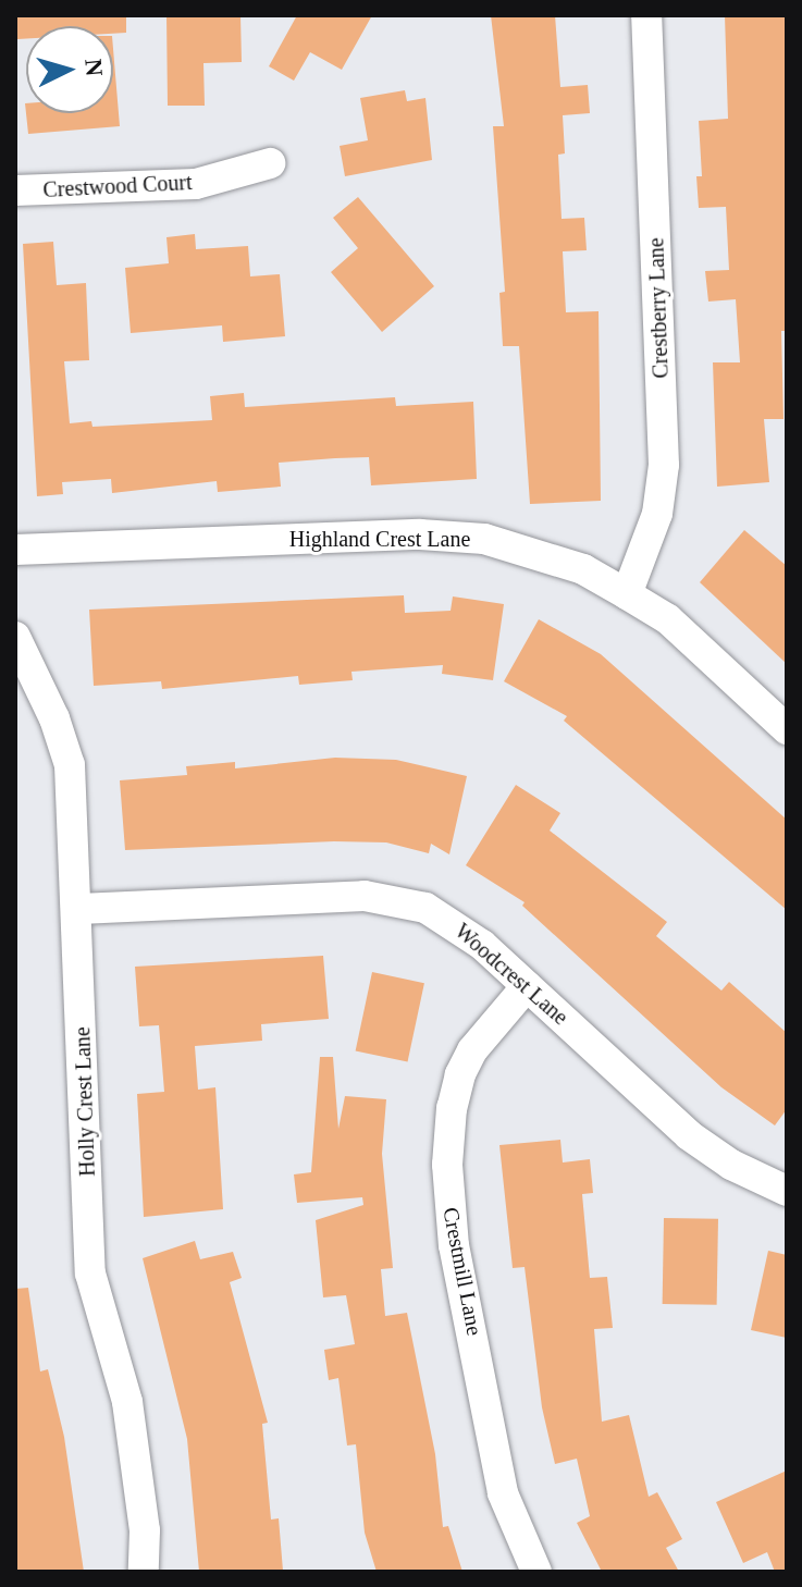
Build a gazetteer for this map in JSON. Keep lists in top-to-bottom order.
{
  "streets": {
    "street": [
      "Crestwood Court",
      "Crestberry Lane",
      "Highland Crest Lane",
      "Woodcrest Lane",
      "Holly Crest Lane",
      "Crestmill Lane"
    ]
  },
  "crossings": [
    ["Crestberry Lane", "Highland Crest Lane"],
    ["Woodcrest Lane", "Holly Crest Lane"],
    ["Woodcrest Lane", "Crestmill Lane"]
  ],
  "north": "right"
}
